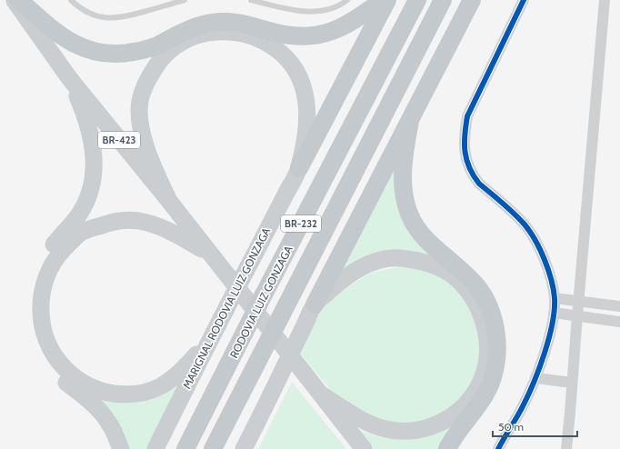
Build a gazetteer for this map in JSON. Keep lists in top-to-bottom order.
{
  "streets": {
    "highway": ["BR-232", "RODOVIA LUIZ GONZAGA"],
    "main road": ["BR-423", "MARIGNAL RODOVIA LUIZ GONZAGA"]
  },
  "crossings": [
    ["BR-423", "MARIGNAL RODOVIA LUIZ GONZAGA"],
    ["BR-232", "MARIGNAL RODOVIA LUIZ GONZAGA"]
  ],
  "scale_bar": "50 m"
}
